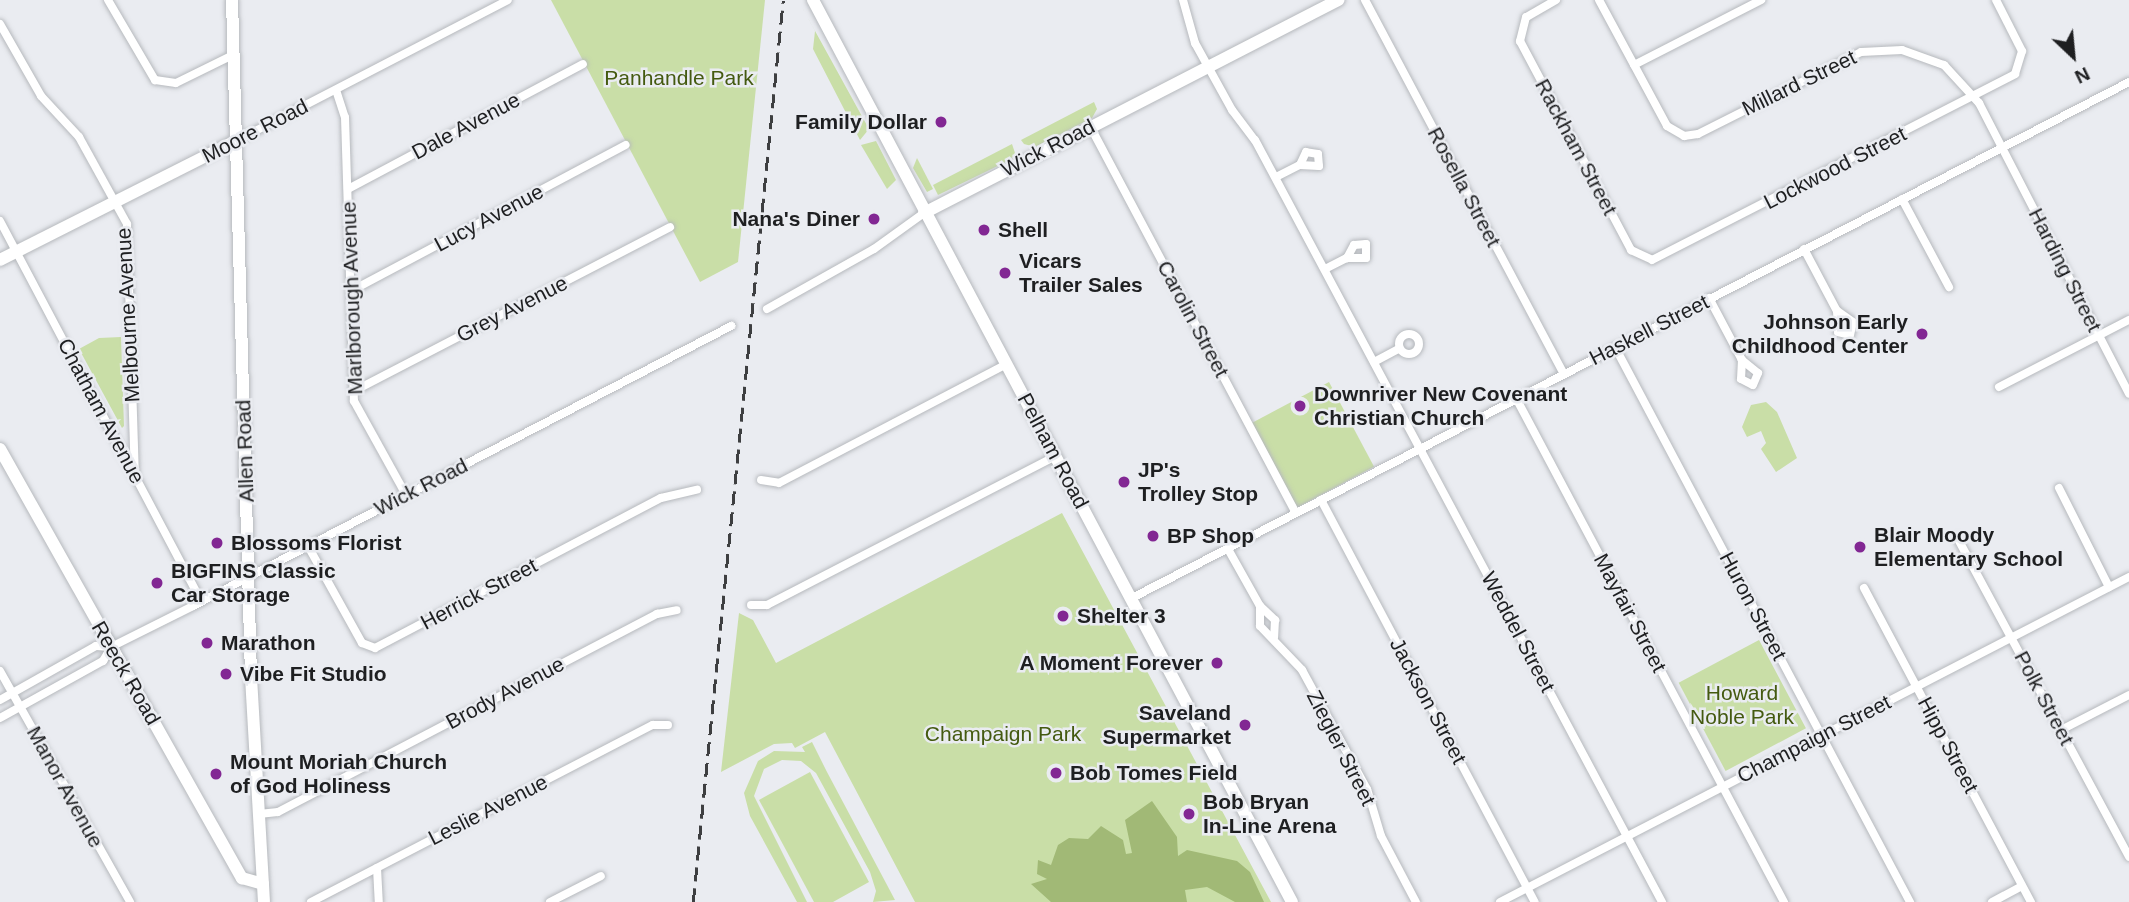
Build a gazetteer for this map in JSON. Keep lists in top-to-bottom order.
{
  "streets": {
    "main road": [
      "Moore Road",
      "Wick Road",
      "Allen Road",
      "Pelham Road",
      "Reeck Road"
    ],
    "street": [
      "Millard Street",
      "Dale Avenue",
      "Rackham Street",
      "Lockwood Street",
      "Rosella Street",
      "Lucy Avenue",
      "Harding Street",
      "Marlborough Avenue",
      "Grey Avenue",
      "Melbourne Avenue",
      "Carolin Street",
      "Haskell Street",
      "Chatham Avenue",
      "Herrick Street",
      "Huron Street",
      "Mayfair Street",
      "Weddel Street",
      "Brody Avenue",
      "Polk Street",
      "Jackson Street",
      "Champaign Street",
      "Hipp Street",
      "Ziegler Street",
      "Manor Avenue",
      "Leslie Avenue"
    ]
  },
  "crossings": [
    ["Millard Street", "Lockwood Street"],
    ["Millard Street", "Harding Street"],
    ["Millard Street", "Haskell Street"],
    ["Dale Avenue", "Marlborough Avenue"],
    ["Moore Road", "Marlborough Avenue"],
    ["Moore Road", "Melbourne Avenue"],
    ["Moore Road", "Chatham Avenue"],
    ["Moore Road", "Allen Road"],
    ["Rackham Street", "Lockwood Street"],
    ["Wick Road", "Marlborough Avenue"],
    ["Wick Road", "Carolin Street"],
    ["Wick Road", "Chatham Avenue"],
    ["Wick Road", "Allen Road"],
    ["Wick Road", "Pelham Road"],
    ["Wick Road", "Herrick Street"],
    ["Wick Road", "Weddel Street"],
    ["Wick Road", "Reeck Road"],
    ["Wick Road", "Manor Avenue"],
    ["Rosella Street", "Haskell Street"],
    ["Lucy Avenue", "Marlborough Avenue"],
    ["Harding Street", "Haskell Street"],
    ["Marlborough Avenue", "Grey Avenue"],
    ["Melbourne Avenue", "Chatham Avenue"],
    ["Carolin Street", "Haskell Street"],
    ["Haskell Street", "Pelham Road"],
    ["Haskell Street", "Huron Street"],
    ["Haskell Street", "Mayfair Street"],
    ["Haskell Street", "Weddel Street"],
    ["Haskell Street", "Jackson Street"],
    ["Haskell Street", "Ziegler Street"],
    ["Allen Road", "Reeck Road"],
    ["Allen Road", "Brody Avenue"],
    ["Huron Street", "Champaign Street"],
    ["Mayfair Street", "Champaign Street"],
    ["Weddel Street", "Champaign Street"],
    ["Polk Street", "Champaign Street"],
    ["Jackson Street", "Champaign Street"],
    ["Champaign Street", "Hipp Street"]
  ],
  "parks": ["Panhandle Park", "Howard Noble Park", "Champaign Park"],
  "places": [
    "Family Dollar",
    "Nana's Diner",
    "Shell",
    "Vicars Trailer Sales",
    "Johnson Early Childhood Center",
    "Downriver New Covenant Christian Church",
    "JP's Trolley Stop",
    "BP Shop",
    "Blossoms Florist",
    "Blair Moody Elementary School",
    "BIGFINS Classic Car Storage",
    "Shelter 3",
    "Marathon",
    "A Moment Forever",
    "Vibe Fit Studio",
    "Saveland Supermarket",
    "Bob Tomes Field",
    "Mount Moriah Church of God Holiness",
    "Bob Bryan In-Line Arena"
  ],
  "north": "bottom right"
}
